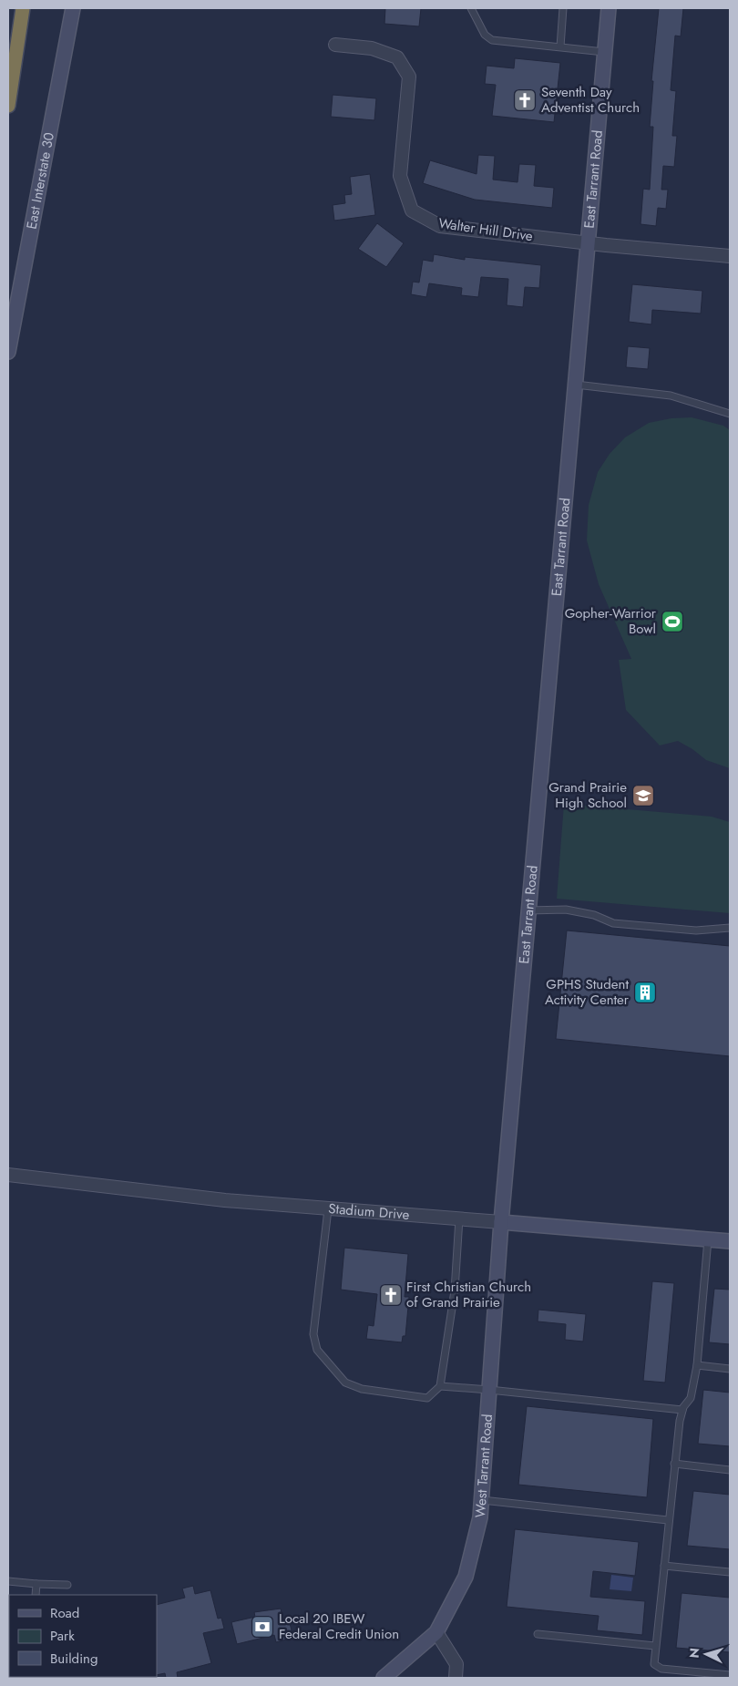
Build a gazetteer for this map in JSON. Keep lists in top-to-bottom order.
{
  "streets": {
    "street": [
      "East Interstate 30",
      "East Tarrant Road",
      "Walter Hill Drive",
      "Stadium Drive",
      "West Tarrant Road"
    ]
  },
  "crossings": [
    ["East Tarrant Road", "Walter Hill Drive"],
    ["East Tarrant Road", "Stadium Drive"],
    ["East Tarrant Road", "West Tarrant Road"],
    ["Stadium Drive", "West Tarrant Road"]
  ],
  "places": {
    "church": ["Seventh Day Adventist Church", "First Christian Church of Grand Prairie"],
    "sports": ["Gopher-Warrior Bowl"],
    "school or university": ["Grand Prairie High School"],
    "building": ["GPHS Student Activity Center"],
    "bank": ["Local 20 IBEW Federal Credit Union"]
  },
  "legend": ["Road", "Park", "Building"],
  "north": "left"
}
